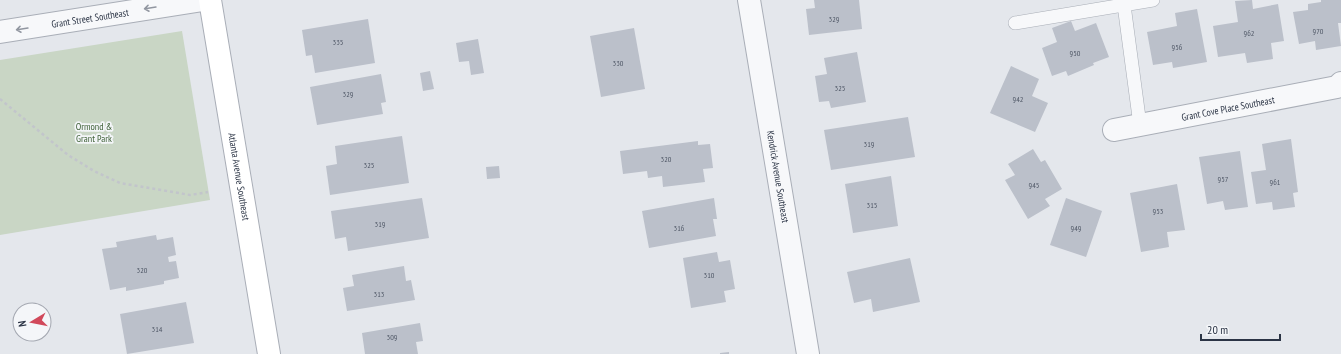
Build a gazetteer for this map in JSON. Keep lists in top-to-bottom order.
{
  "streets": {
    "street": [
      "Grant Street Southeast",
      "Grant Cove Place Southeast",
      "Atlanta Avenue Southeast",
      "Kendrick Avenue Southeast"
    ]
  },
  "one_way": ["Grant Street Southeast"],
  "parks": ["Ormond & Grant Park"],
  "house_numbers": [
    "329",
    "970",
    "962",
    "335",
    "956",
    "950",
    "330",
    "325",
    "329",
    "942",
    "319",
    "320",
    "325",
    "957",
    "961",
    "945",
    "315",
    "953",
    "319",
    "316",
    "949",
    "320",
    "310",
    "313",
    "314",
    "309"
  ],
  "scale_bar": "20 m",
  "north": "left"
}
